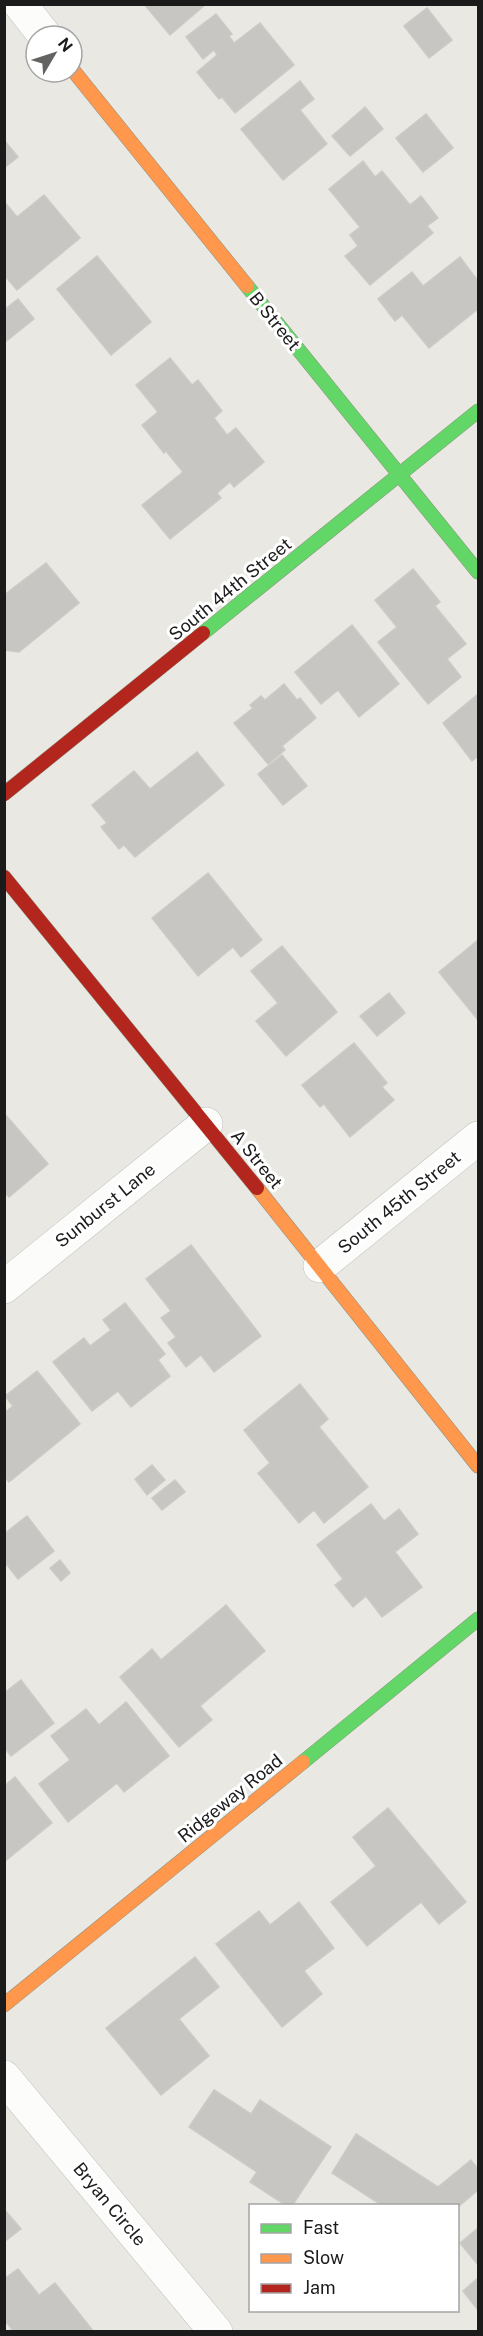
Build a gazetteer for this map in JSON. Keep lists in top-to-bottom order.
{
  "streets": {
    "street": [
      "B Street",
      "South 44th Street",
      "A Street",
      "South 45th Street",
      "Sunburst Lane",
      "Ridgeway Road",
      "Bryan Circle"
    ]
  },
  "crossings": [
    ["B Street", "South 44th Street"],
    ["A Street", "South 45th Street"],
    ["A Street", "Sunburst Lane"]
  ],
  "legend": ["Fast", "Slow", "Jam"],
  "north": "top right"
}
